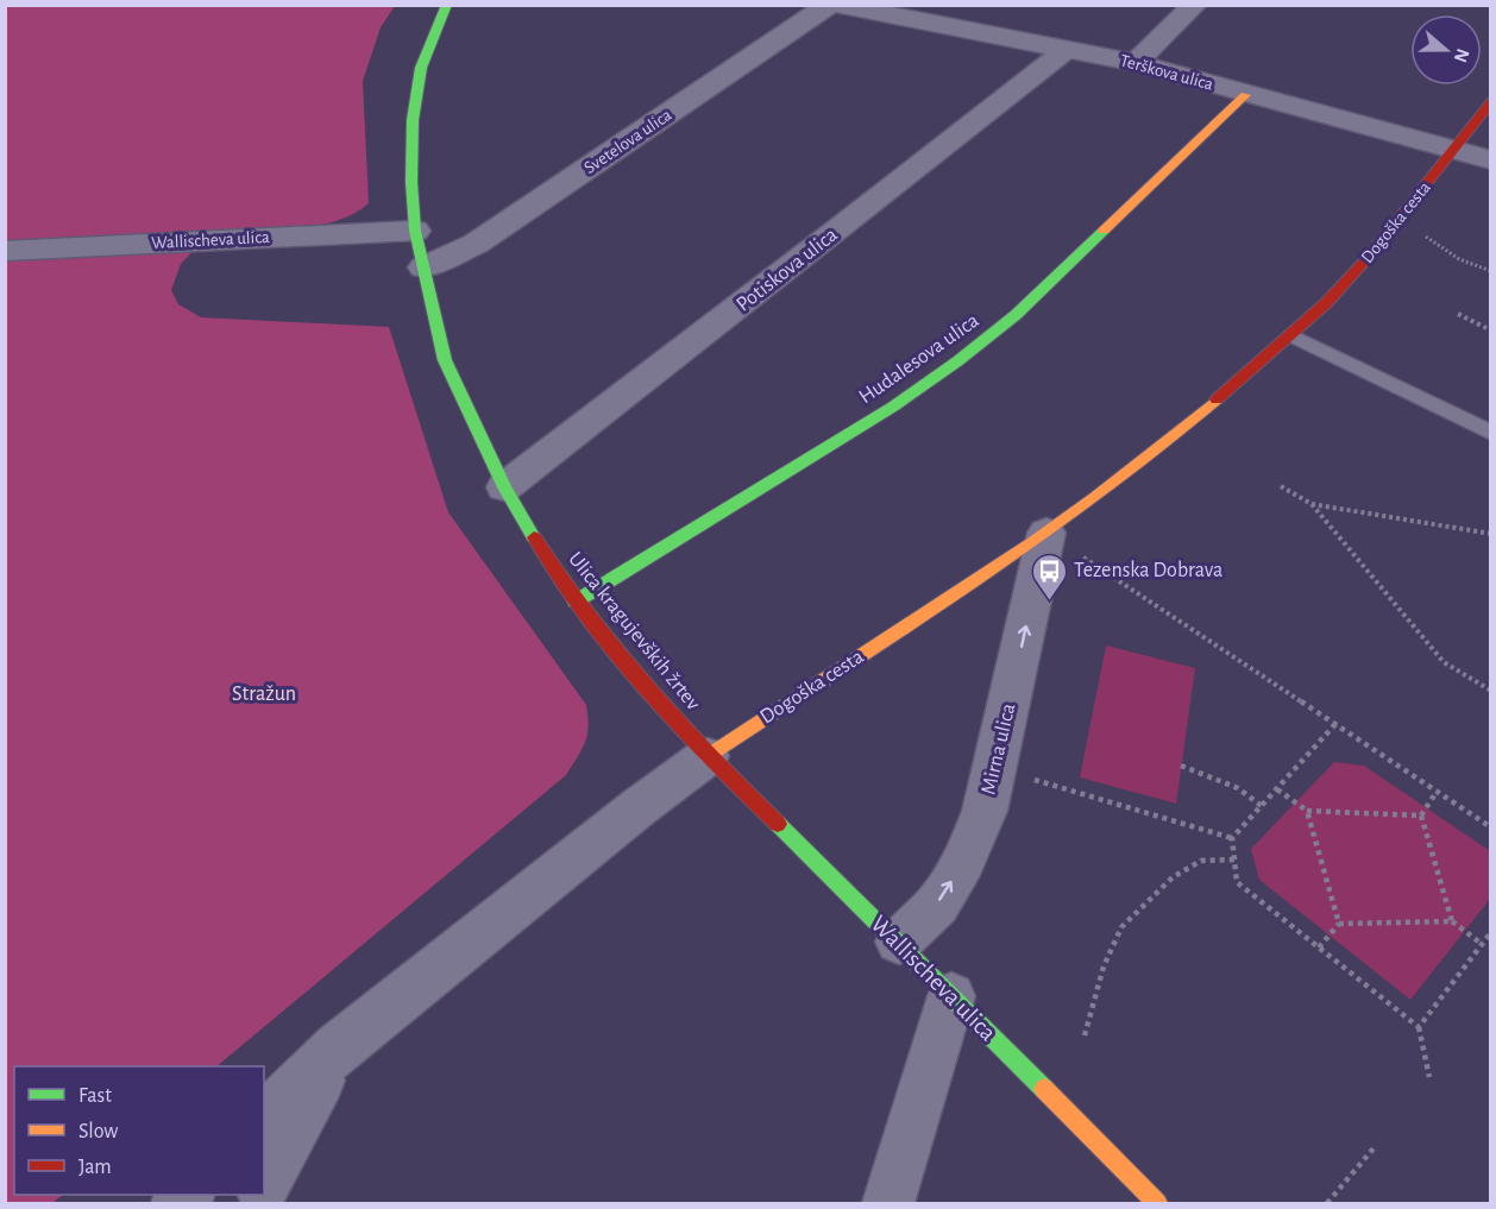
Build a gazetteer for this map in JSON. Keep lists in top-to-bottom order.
{
  "streets": {
    "street": [
      "Terškova ulica",
      "Svetelova ulica",
      "Dogoška cesta",
      "Wallischeva ulica",
      "Potiskova ulica",
      "Hudalesova ulica",
      "Ulica kragujevških žrtev",
      "Mirna ulica"
    ]
  },
  "crossings": [
    ["Terškova ulica", "Dogoška cesta"],
    ["Terškova ulica", "Potiskova ulica"],
    ["Terškova ulica", "Hudalesova ulica"],
    ["Svetelova ulica", "Ulica kragujevških žrtev"],
    ["Dogoška cesta", "Wallischeva ulica"],
    ["Dogoška cesta", "Ulica kragujevških žrtev"],
    ["Dogoška cesta", "Mirna ulica"],
    ["Wallischeva ulica", "Ulica kragujevških žrtev"],
    ["Wallischeva ulica", "Mirna ulica"],
    ["Potiskova ulica", "Ulica kragujevških žrtev"],
    ["Hudalesova ulica", "Ulica kragujevških žrtev"]
  ],
  "one_way": ["Mirna ulica"],
  "parks": ["Stražun"],
  "places": {
    "bus stop": ["Tezenska Dobrava"]
  },
  "legend": ["Fast", "Slow", "Jam"],
  "north": "right"
}
